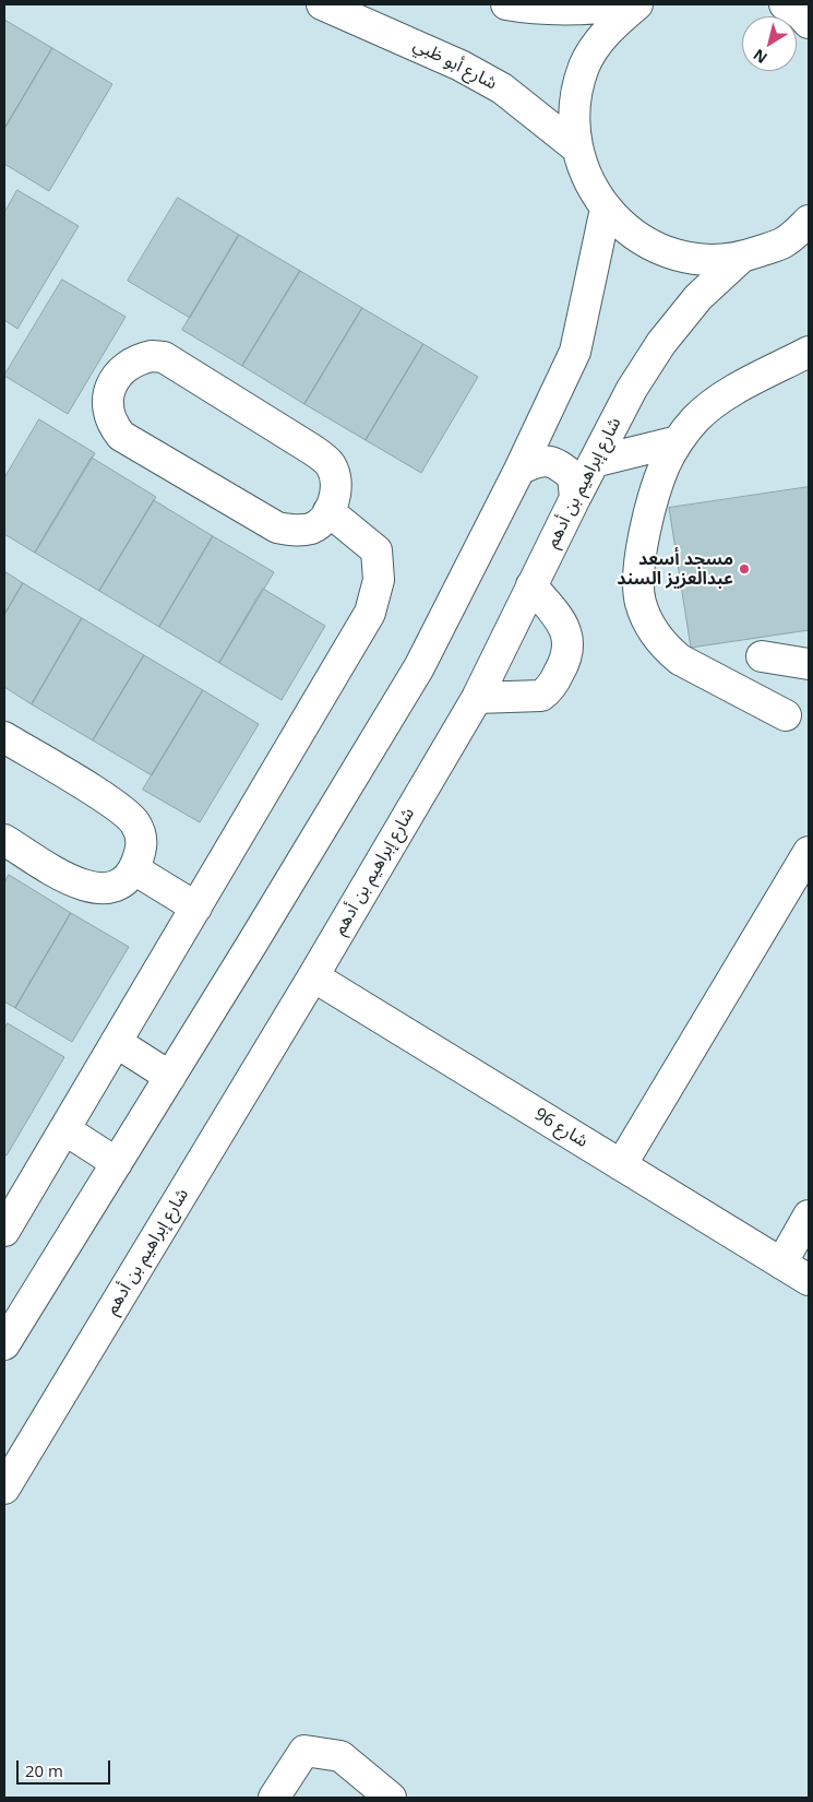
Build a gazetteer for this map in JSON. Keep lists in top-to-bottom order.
{
  "streets": {
    "street": ["شارع أبو ظبي", "شارع إبراهيم بن أدهم", "شارع 96"]
  },
  "crossings": [
    ["شارع إبراهيم بن أدهم", "شارع 96"]
  ],
  "places": ["مسجد أسعد عبدالعزيز السند"],
  "scale_bar": "20 m",
  "north": "bottom left"
}
